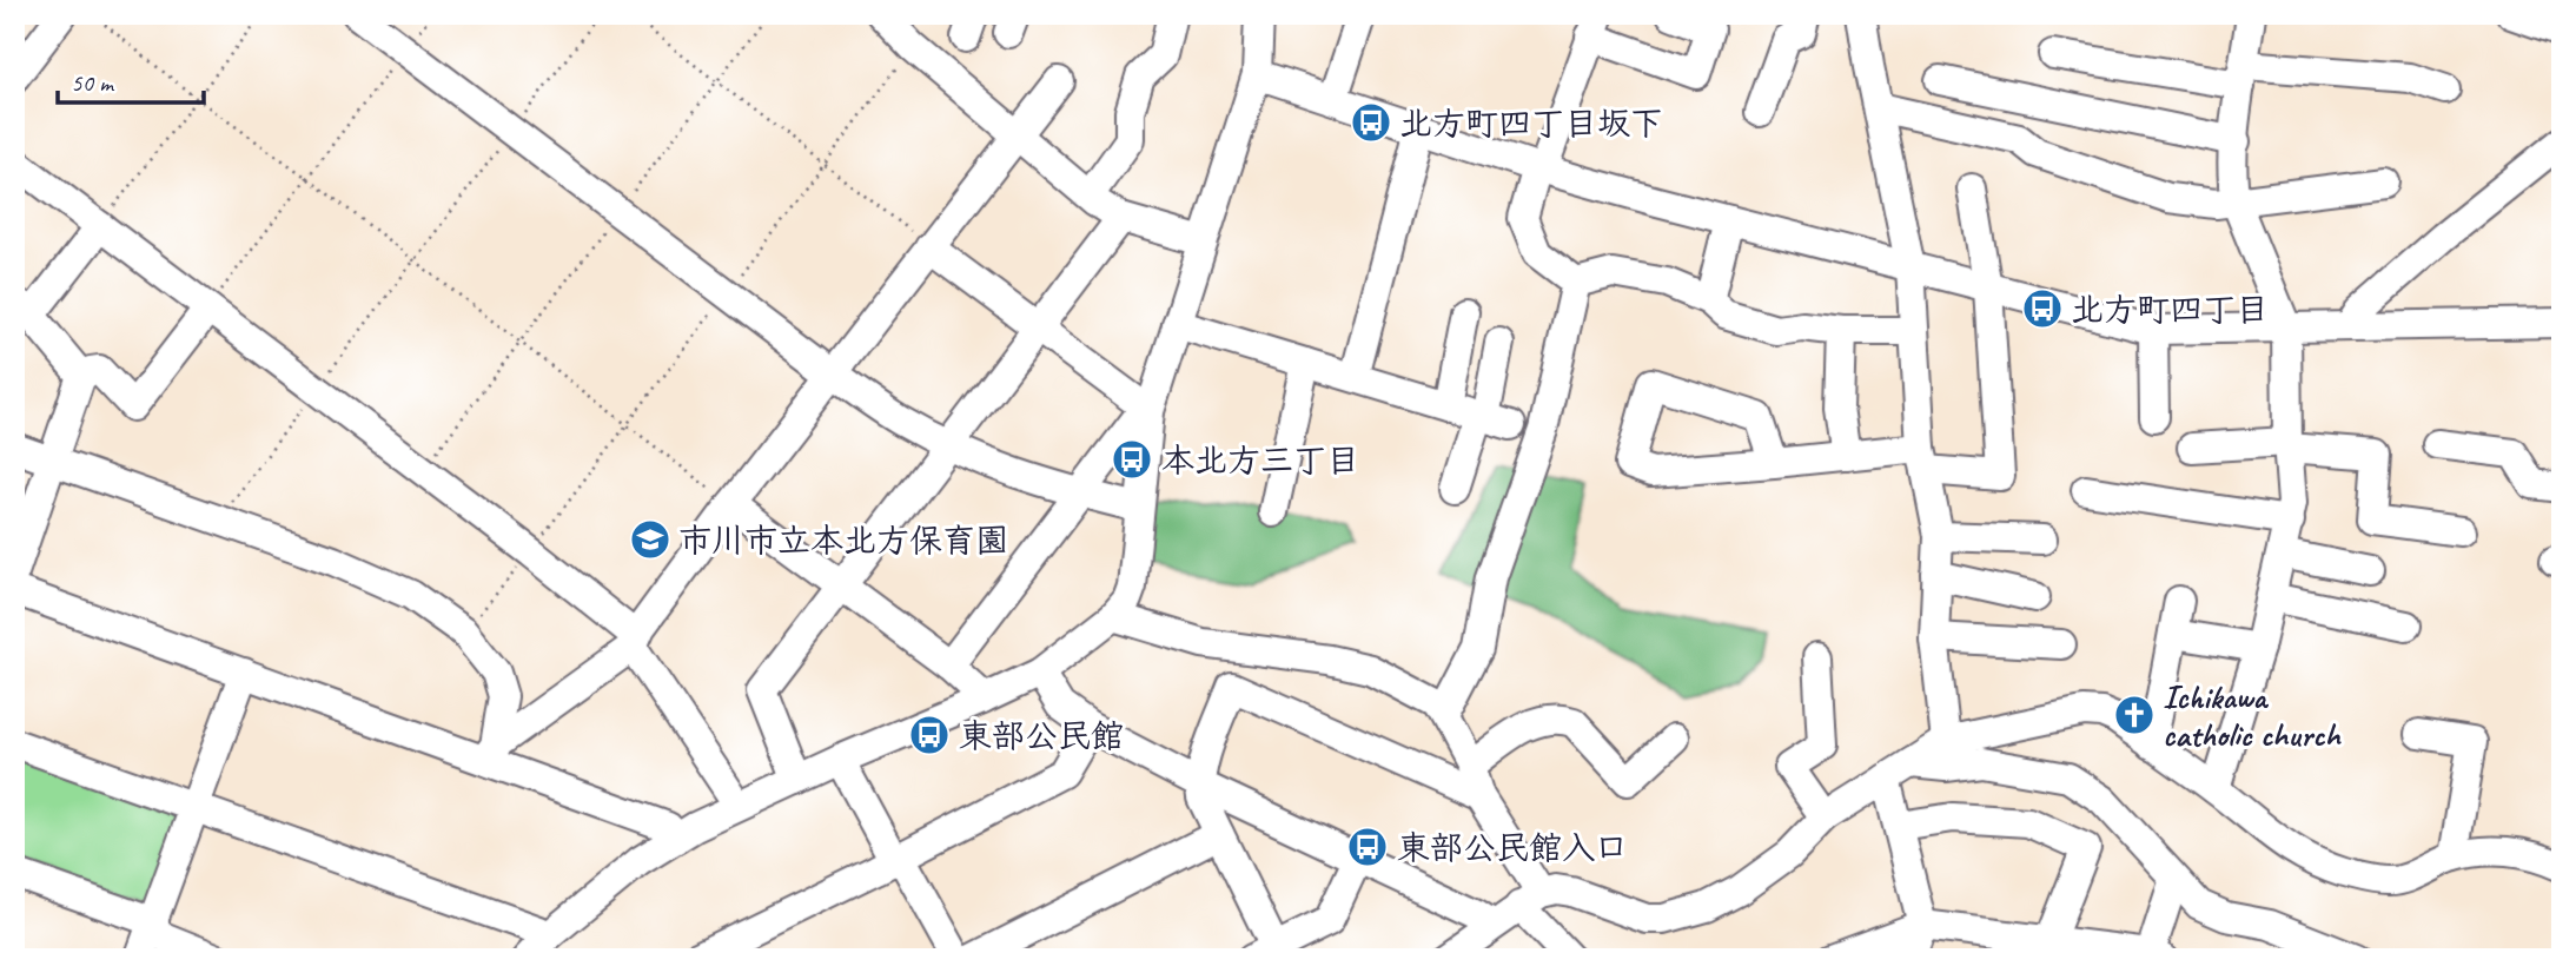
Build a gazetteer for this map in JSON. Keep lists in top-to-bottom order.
{
  "places": {
    "bus stop": [
      "北方町四丁目坂下",
      "北方町四丁目",
      "本北方三丁目",
      "東部公民館",
      "東部公民館入口"
    ],
    "school or university": ["市川市立本北方保育園"],
    "church": ["Ichikawa catholic church"]
  },
  "scale_bar": "50 m"
}
